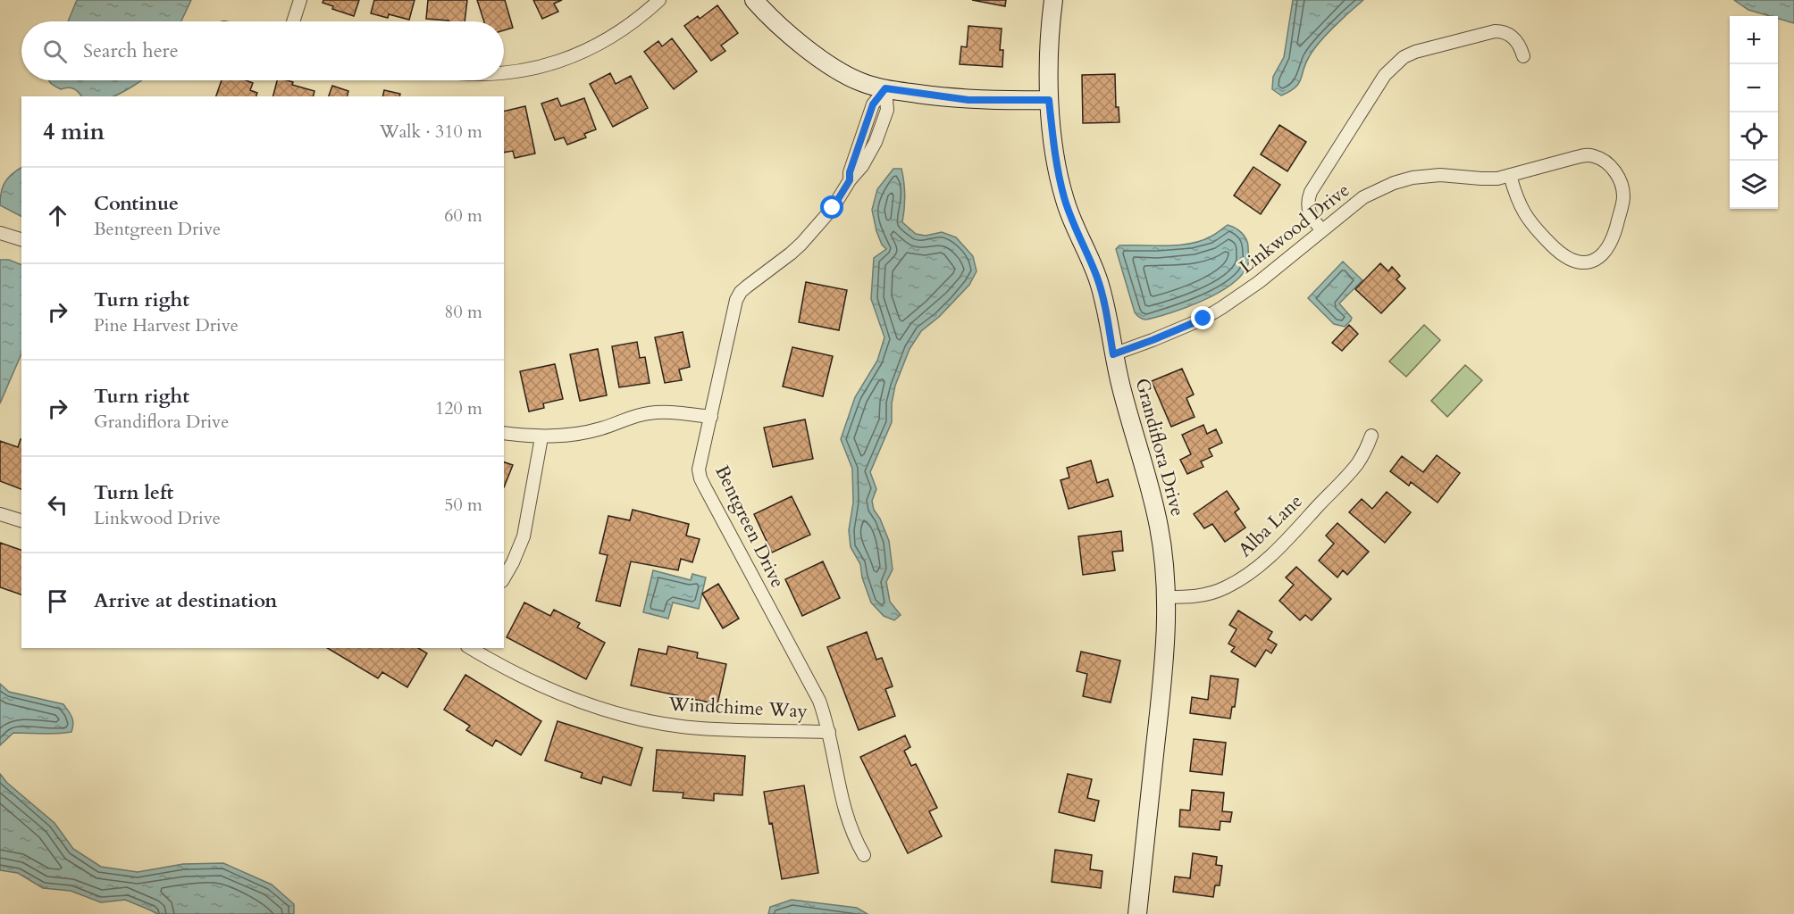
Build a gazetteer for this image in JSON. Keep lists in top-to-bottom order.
{
  "streets": {
    "street": [
      "Linkwood Drive",
      "Grandiflora Drive",
      "Alba Lane",
      "Bentgreen Drive",
      "Windchime Way"
    ]
  },
  "crossings": [
    ["Linkwood Drive", "Grandiflora Drive"],
    ["Grandiflora Drive", "Alba Lane"],
    ["Bentgreen Drive", "Windchime Way"]
  ],
  "page": {
    "map_buttons": ["+", "−"],
    "search": "Search here",
    "heading": ["4 min", "Walk · 310 m"],
    "list": [
      ["Continue", "Bentgreen Drive", "60 m"],
      ["Turn right", "Pine Harvest Drive", "80 m"],
      ["Turn right", "Grandiflora Drive", "120 m"],
      ["Turn left", "Linkwood Drive", "50 m"],
      "Arrive at destination"
    ]
  }
}
